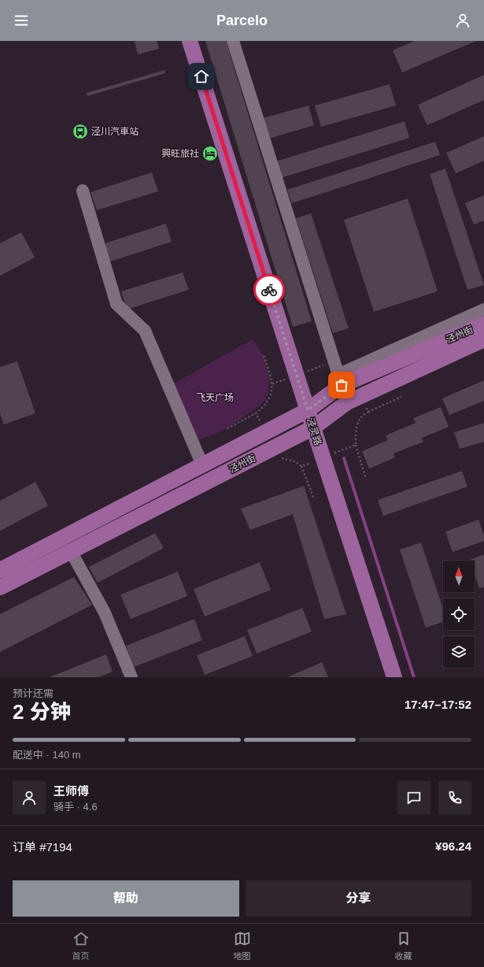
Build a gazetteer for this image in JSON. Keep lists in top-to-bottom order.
{
  "streets": {
    "main road": ["泾州街", "泾灵路"]
  },
  "crossings": [
    ["泾州街", "泾灵路"]
  ],
  "parks": ["飞天广场"],
  "places": {
    "bus stop": ["泾川汽車站"],
    "hotel": ["興旺旅社"]
  },
  "north": "top",
  "page": {
    "header": "Parcelo",
    "heading": ["2 分钟", "预计还需", "17:47–17:52"],
    "panel": [
      "王师傅",
      "骑手 · 4.6",
      "订单 #7194",
      "¥96.24"
    ],
    "bar": "配送中 · 140 m",
    "buttons": ["帮助", "分享"],
    "tabs": ["首页", "地图", "收藏"]
  }
}
